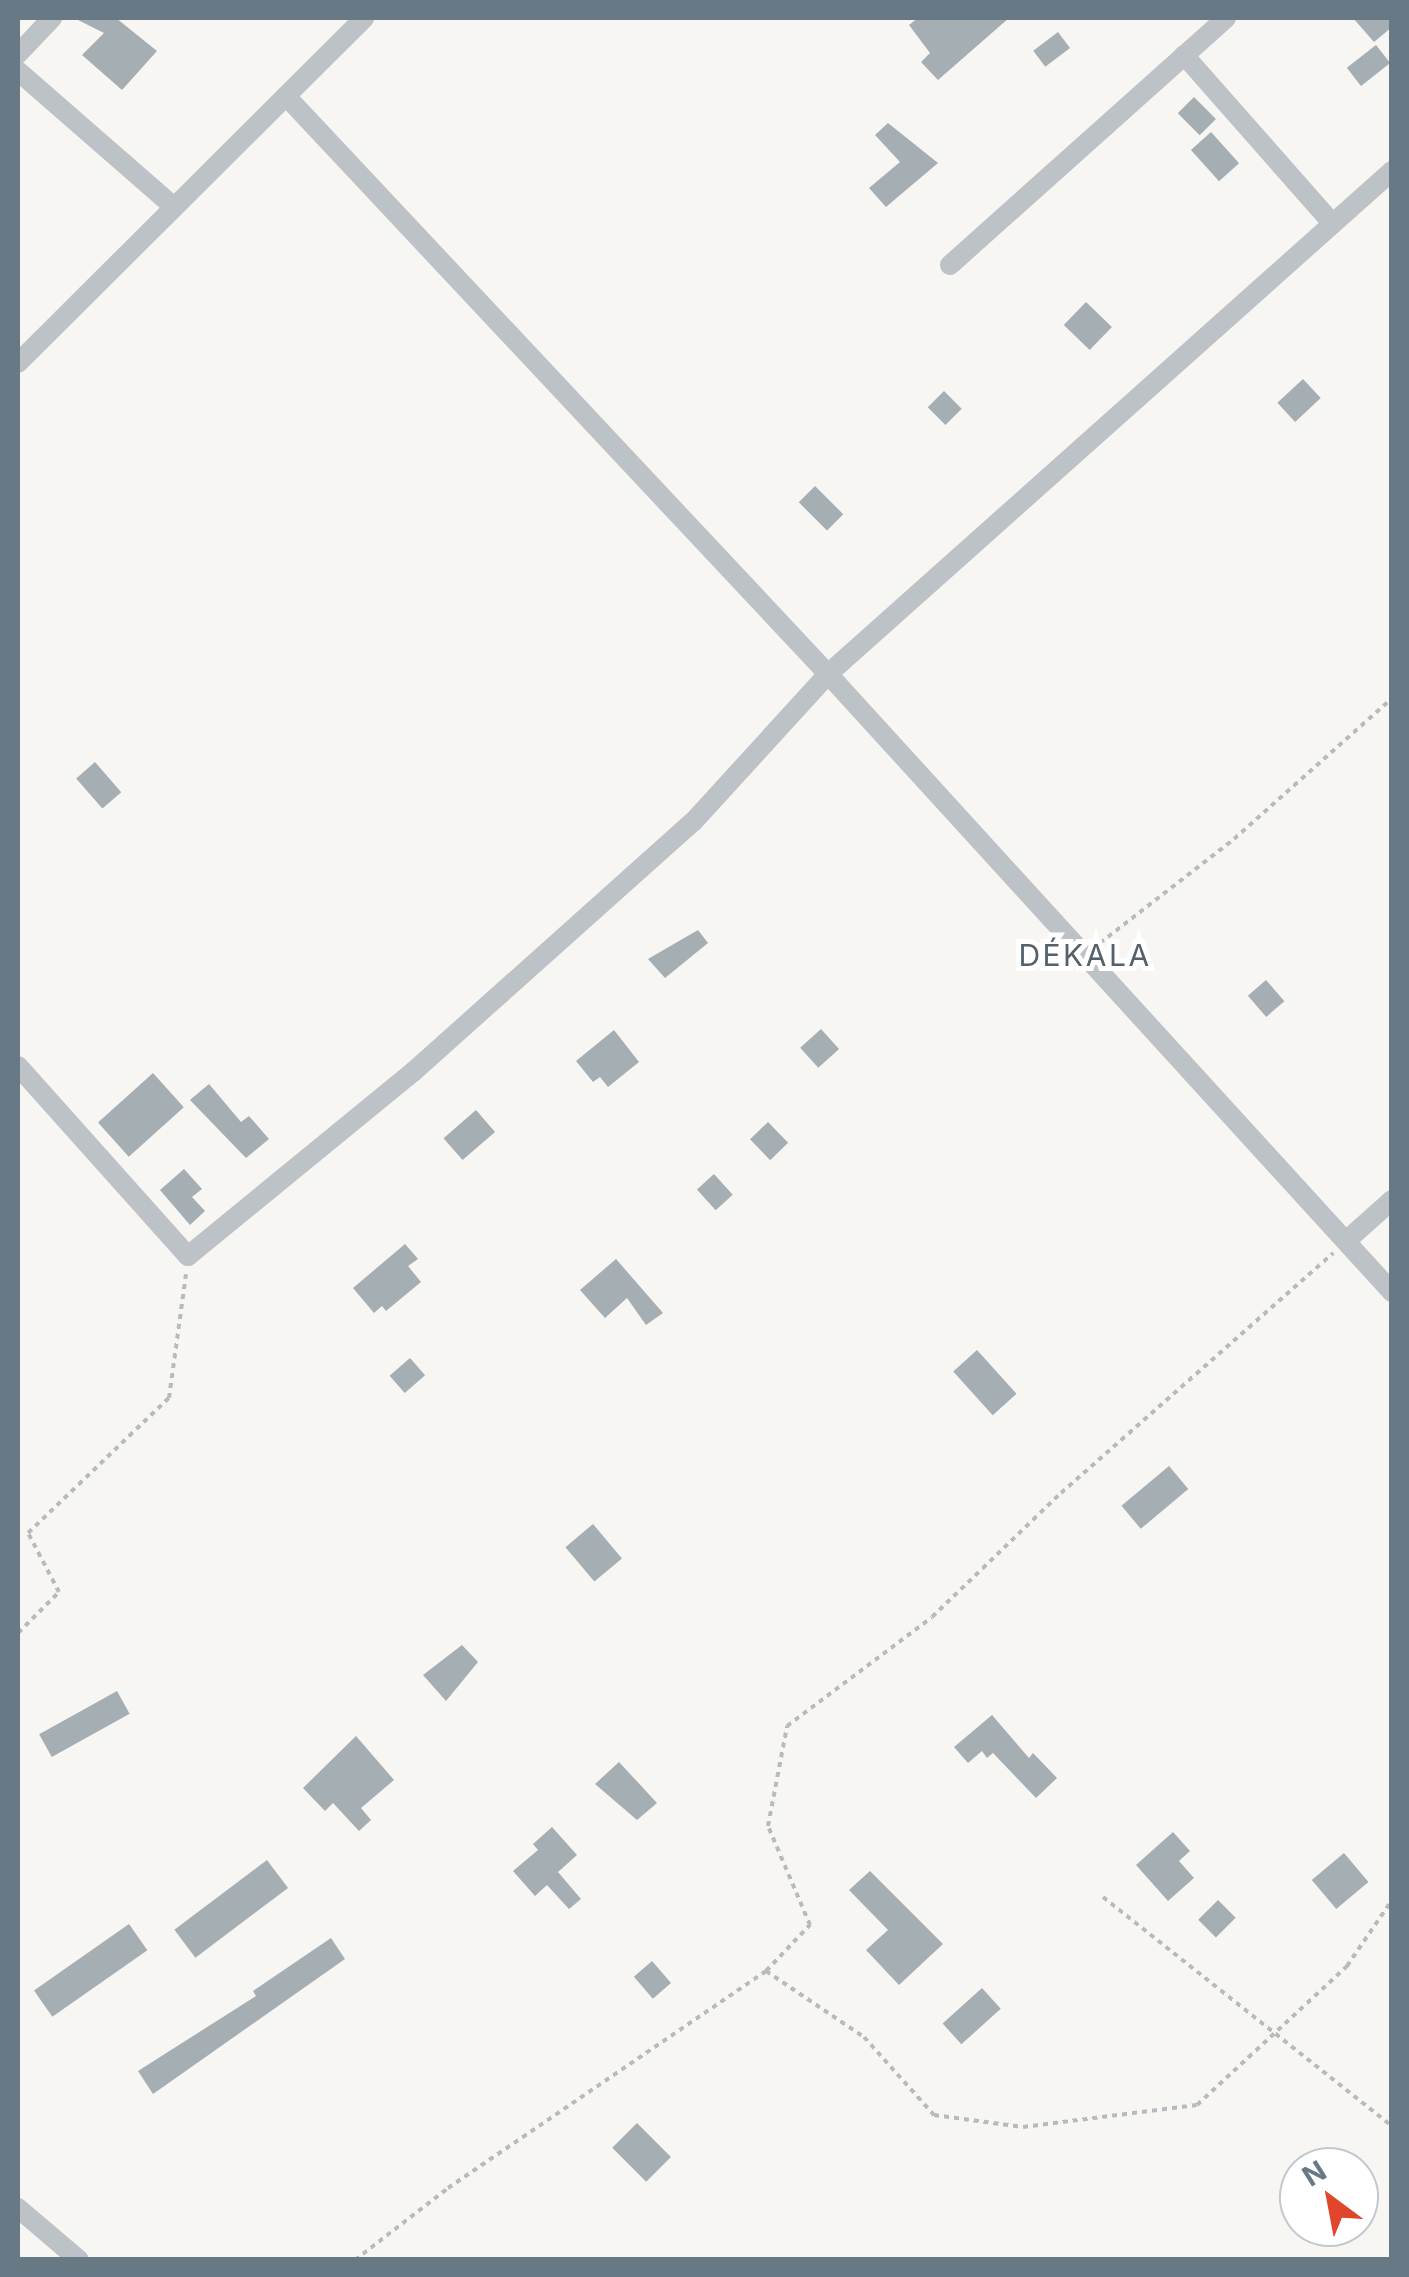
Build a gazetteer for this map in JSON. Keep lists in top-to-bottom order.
{
  "districts": ["DÉKALA"],
  "north": "top left"
}
